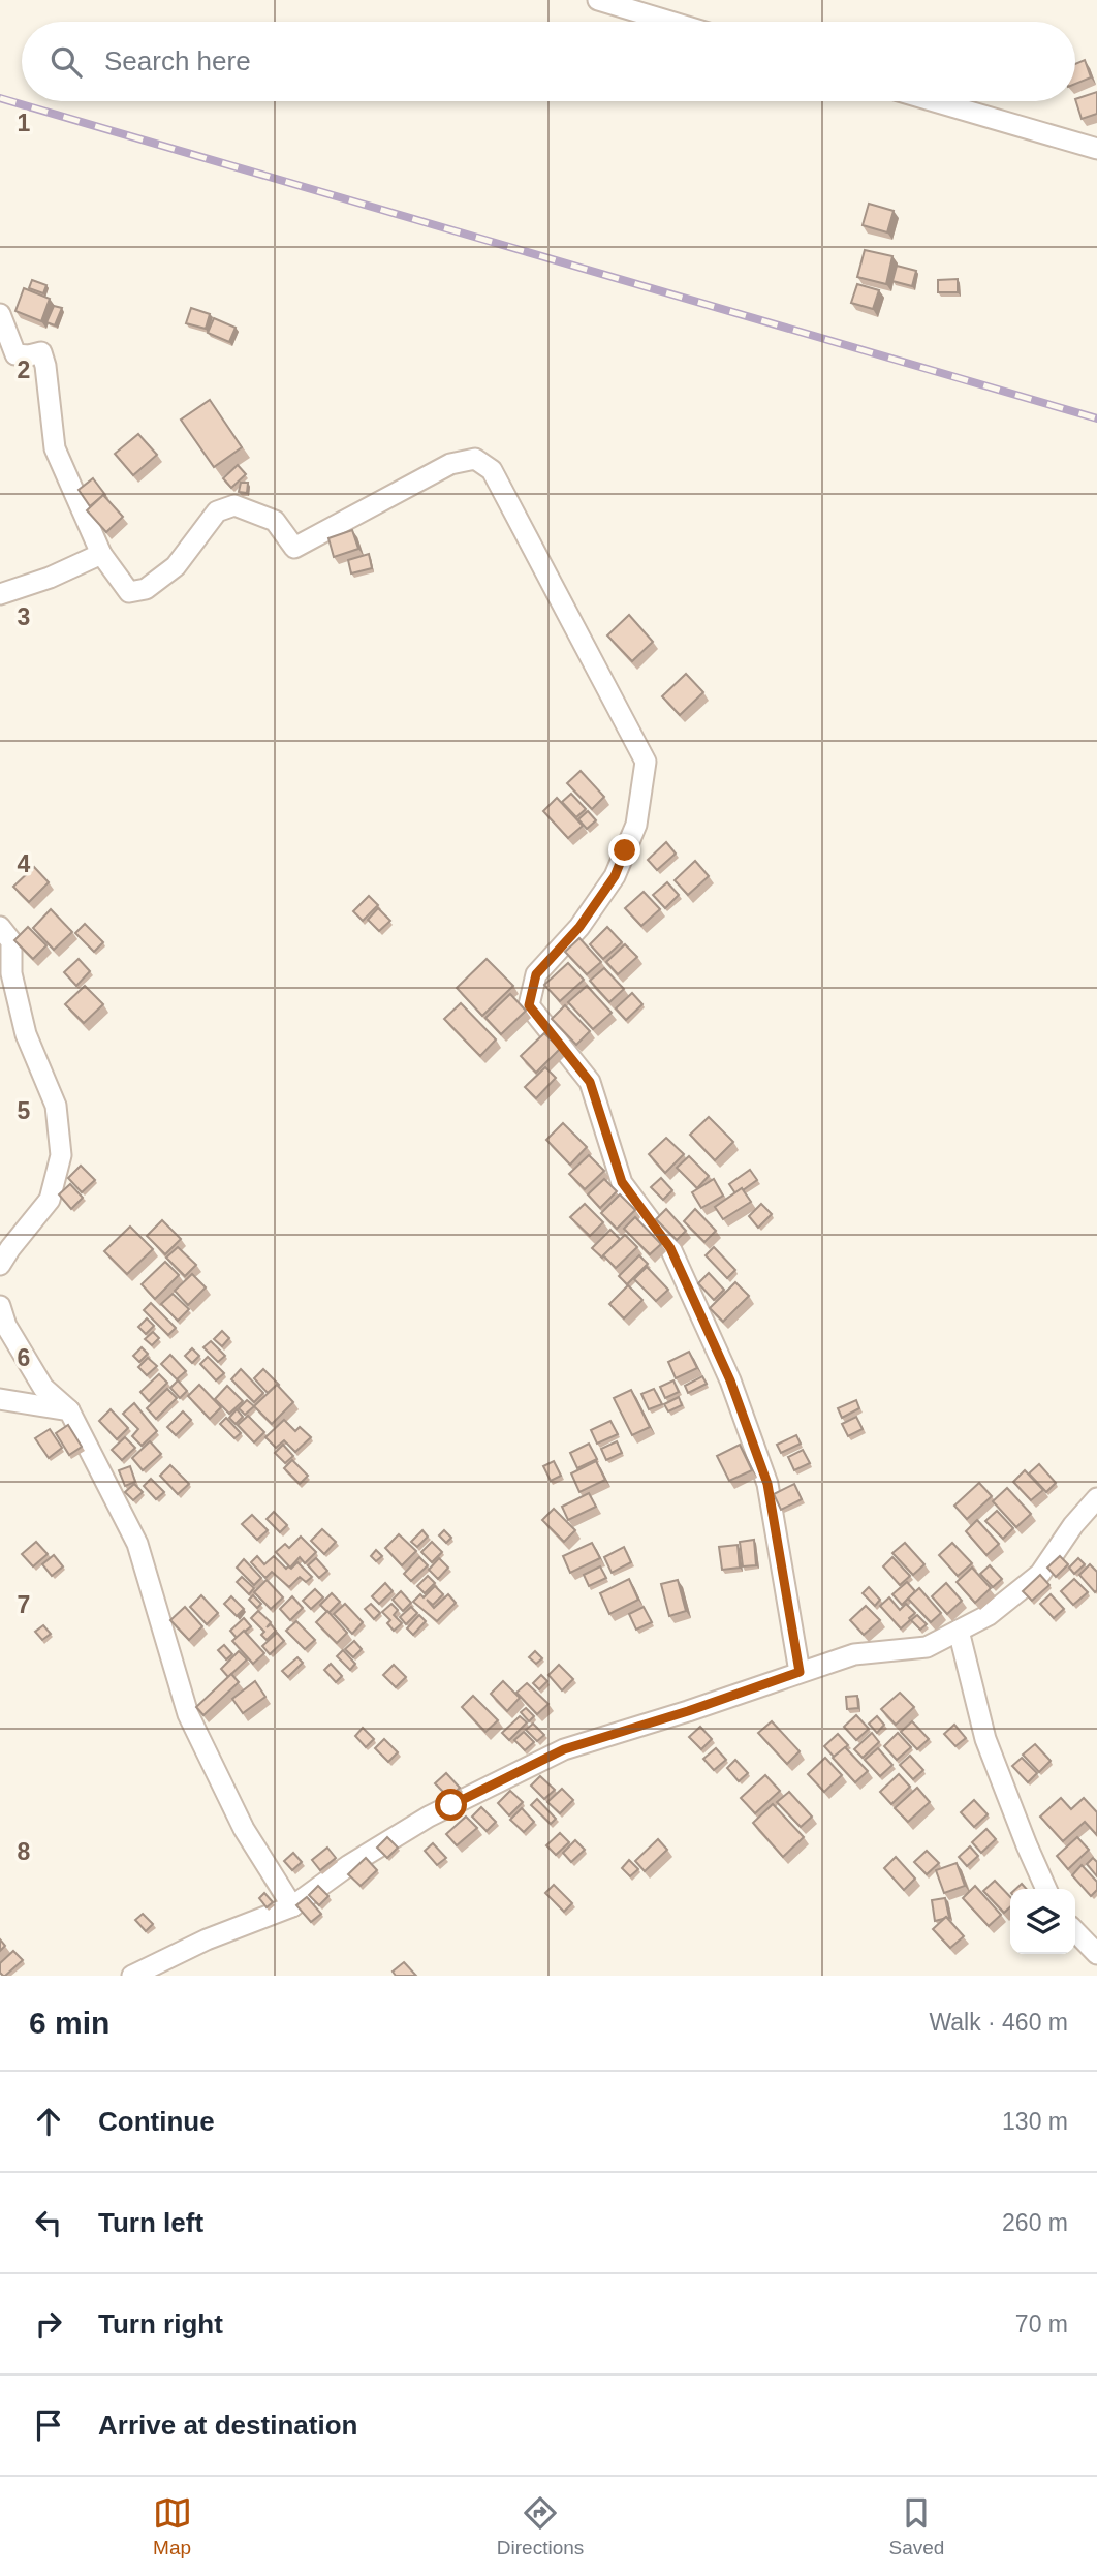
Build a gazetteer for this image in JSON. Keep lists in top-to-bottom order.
{
  "page": {
    "search": "Search here",
    "heading": ["6 min", "Walk · 460 m"],
    "list": [
      ["Continue", "130 m"],
      ["Turn left", "260 m"],
      ["Turn right", "70 m"],
      "Arrive at destination"
    ],
    "nav": ["Map", "Directions", "Saved"]
  },
  "grid": {
    "rows": [
      "1",
      "2",
      "3",
      "4",
      "5",
      "6",
      "7",
      "8"
    ]
  }
}
